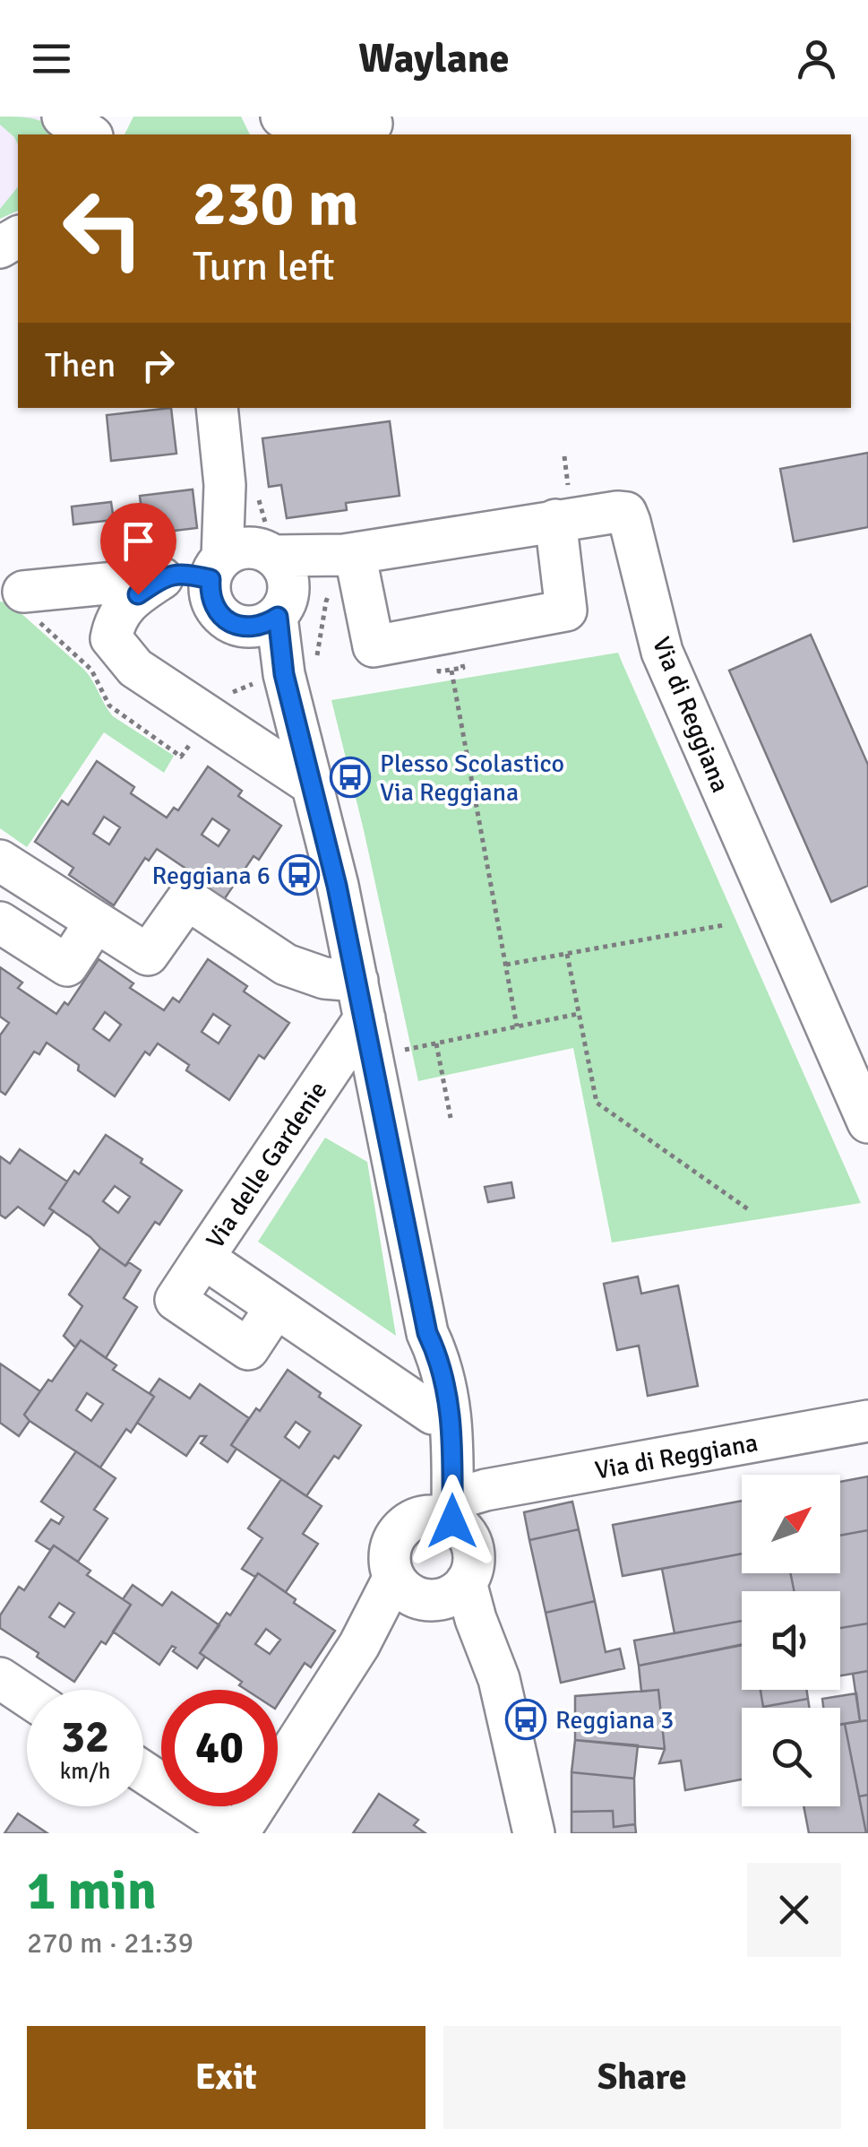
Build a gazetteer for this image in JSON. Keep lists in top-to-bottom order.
{
  "streets": {
    "street": ["Via di Reggiana", "Via delle Gardenie"]
  },
  "places": {
    "bus stop": ["Plesso Scolastico Via Reggiana", "Reggiana 6", "Reggiana 3"]
  },
  "north": "top right",
  "page": {
    "header": "Waylane",
    "turn": ["230 m", "Turn left"],
    "then": "Then",
    "speed": "32 km/h",
    "limit": "40",
    "heading": ["1 min", "270 m · 21:39"],
    "buttons": ["Exit", "Share"]
  }
}
